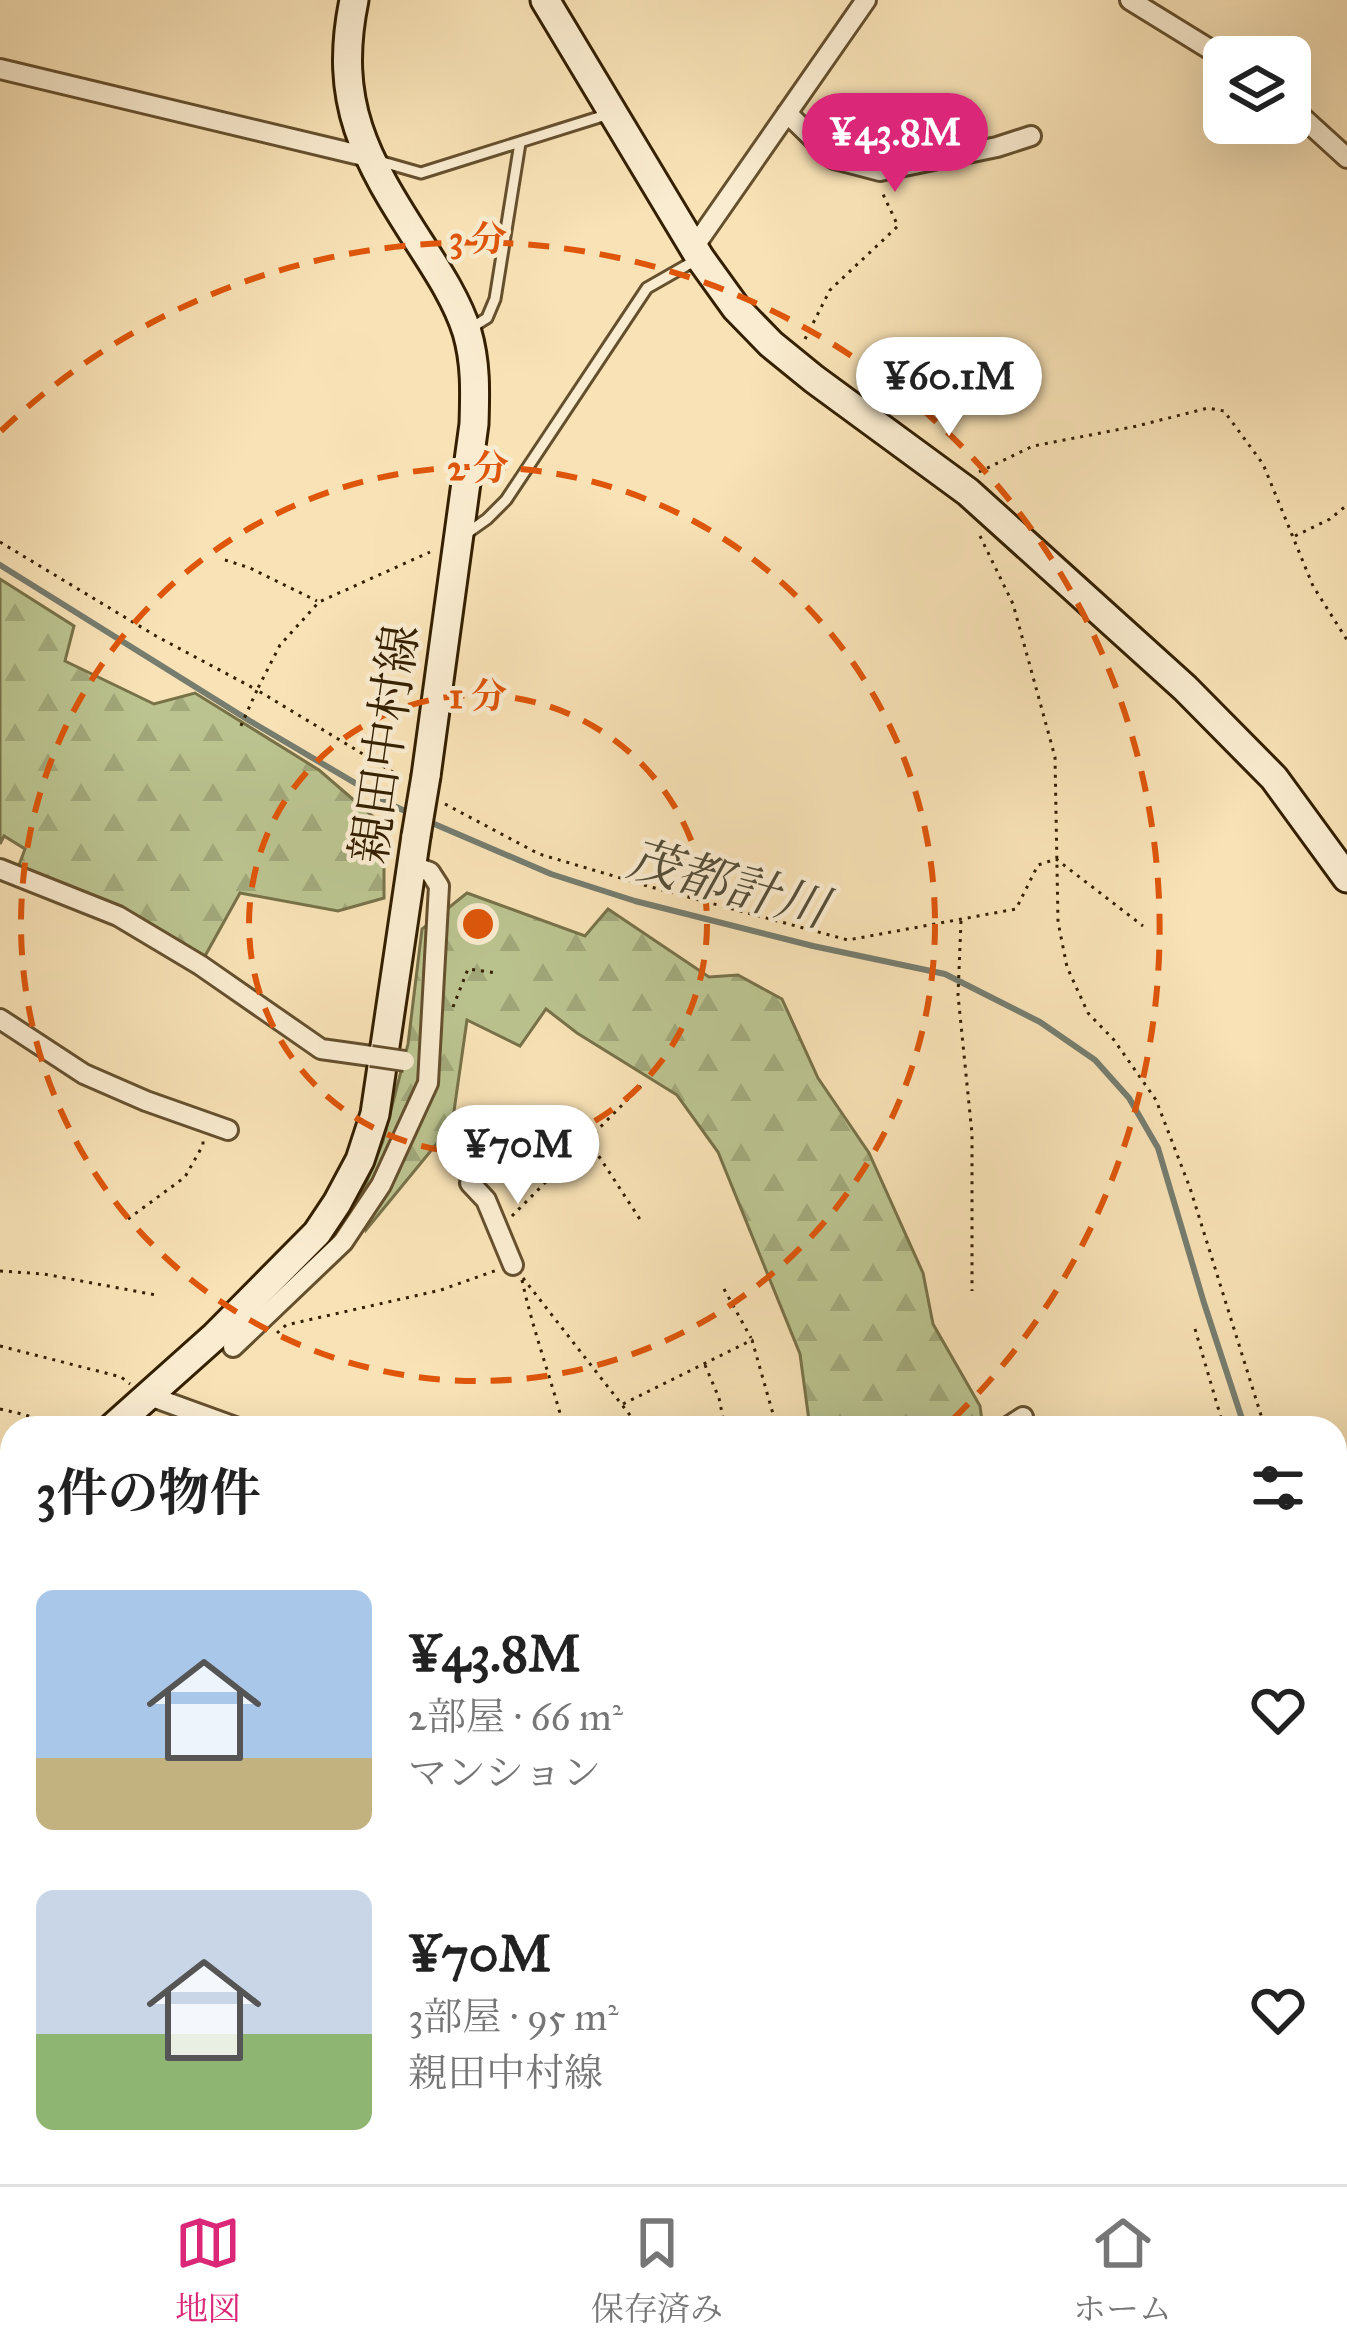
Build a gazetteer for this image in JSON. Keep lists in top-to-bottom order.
{
  "streets": {
    "main road": ["親田中村線"]
  },
  "water": ["茂都計川"],
  "page": {
    "price": ["¥43.8M", "¥60.1M", "¥70M"],
    "heading": "3件の物件",
    "list": [
      {
        "name": "¥43.8M",
        "note": "2部屋 · 66 m² · マンション"
      },
      {
        "name": "¥70M",
        "note": "3部屋 · 95 m² · 親田中村線"
      }
    ],
    "tabs": ["地図", "保存済み", "ホーム"]
  },
  "rings": ["3 分", "2 分", "1 分"]
}
